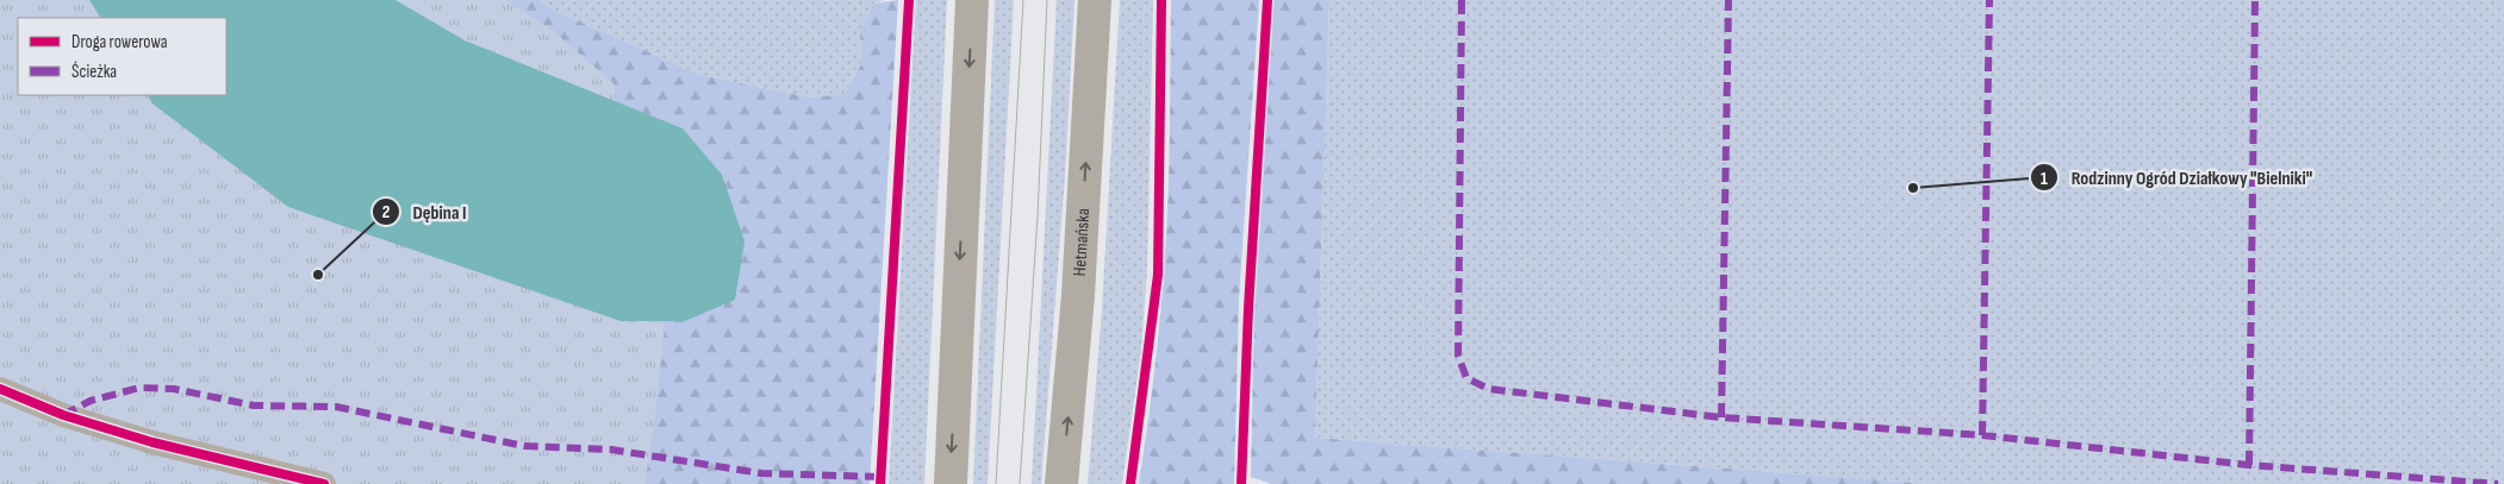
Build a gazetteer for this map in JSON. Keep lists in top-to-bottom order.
{
  "streets": {
    "main road": ["Hetmańska"]
  },
  "places": ["Rodzinny Ogród Działkowy \"Bielniki\"", "Dębina I"],
  "legend": ["Droga rowerowa", "Ścieżka"]
}
